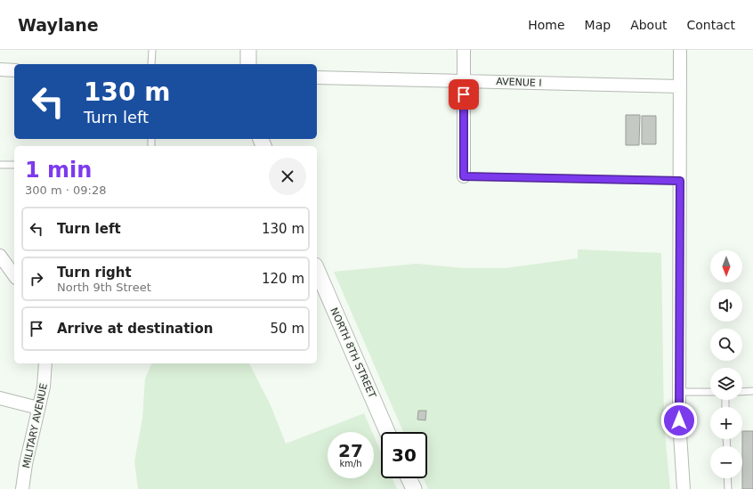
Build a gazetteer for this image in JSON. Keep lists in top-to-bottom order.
{
  "streets": {
    "street": ["AVENUE I", "NORTH 8TH STREET", "MILITARY AVENUE"]
  },
  "north": "bottom",
  "page": {
    "header": "Waylane",
    "nav": [
      "Home",
      "Map",
      "About",
      "Contact"
    ],
    "turn": ["130 m", "Turn left"],
    "heading": ["1 min", "300 m · 09:28"],
    "list": [
      {
        "name": "Turn left",
        "value": "130 m"
      },
      {
        "name": "Turn right",
        "note": "North 9th Street",
        "value": "120 m"
      },
      {
        "name": "Arrive at destination",
        "value": "50 m"
      }
    ],
    "map_buttons": ["+", "−"],
    "speed": "27 km/h",
    "limit": "30"
  }
}
